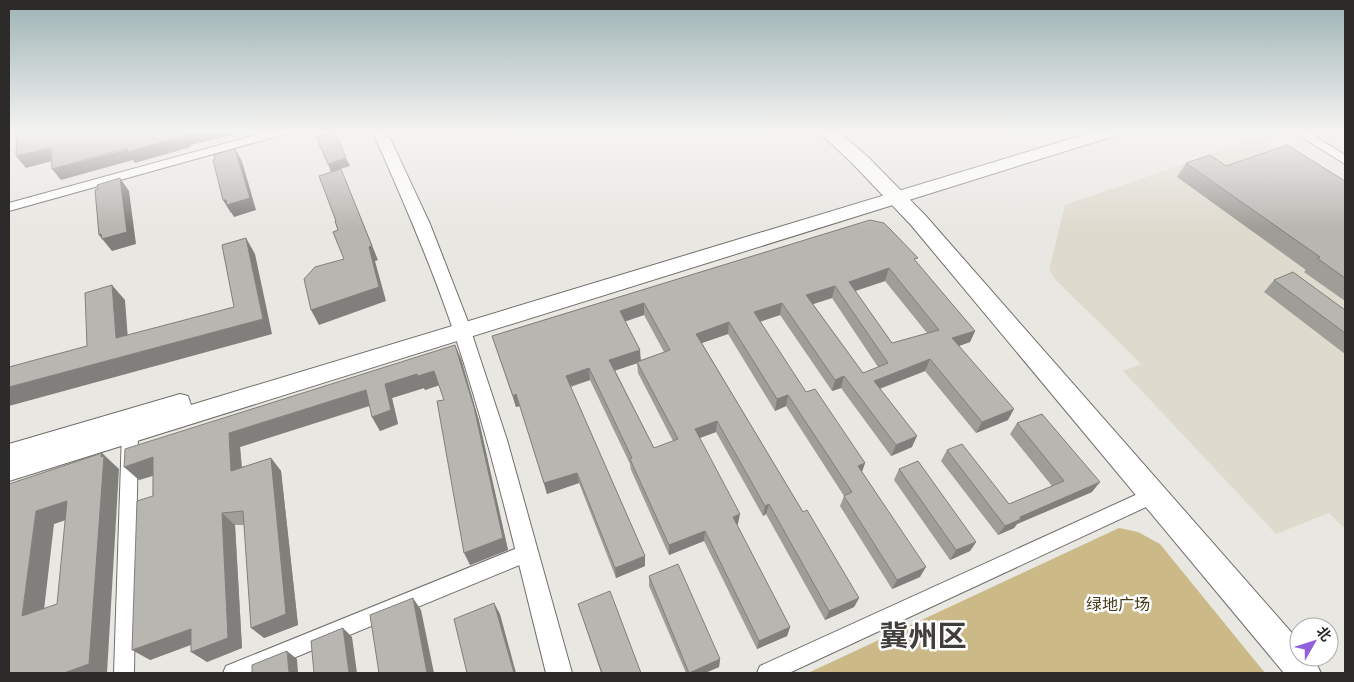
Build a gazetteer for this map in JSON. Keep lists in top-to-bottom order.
{
  "districts": ["冀州区"],
  "parks": ["绿地广场"],
  "north": "top right"
}
